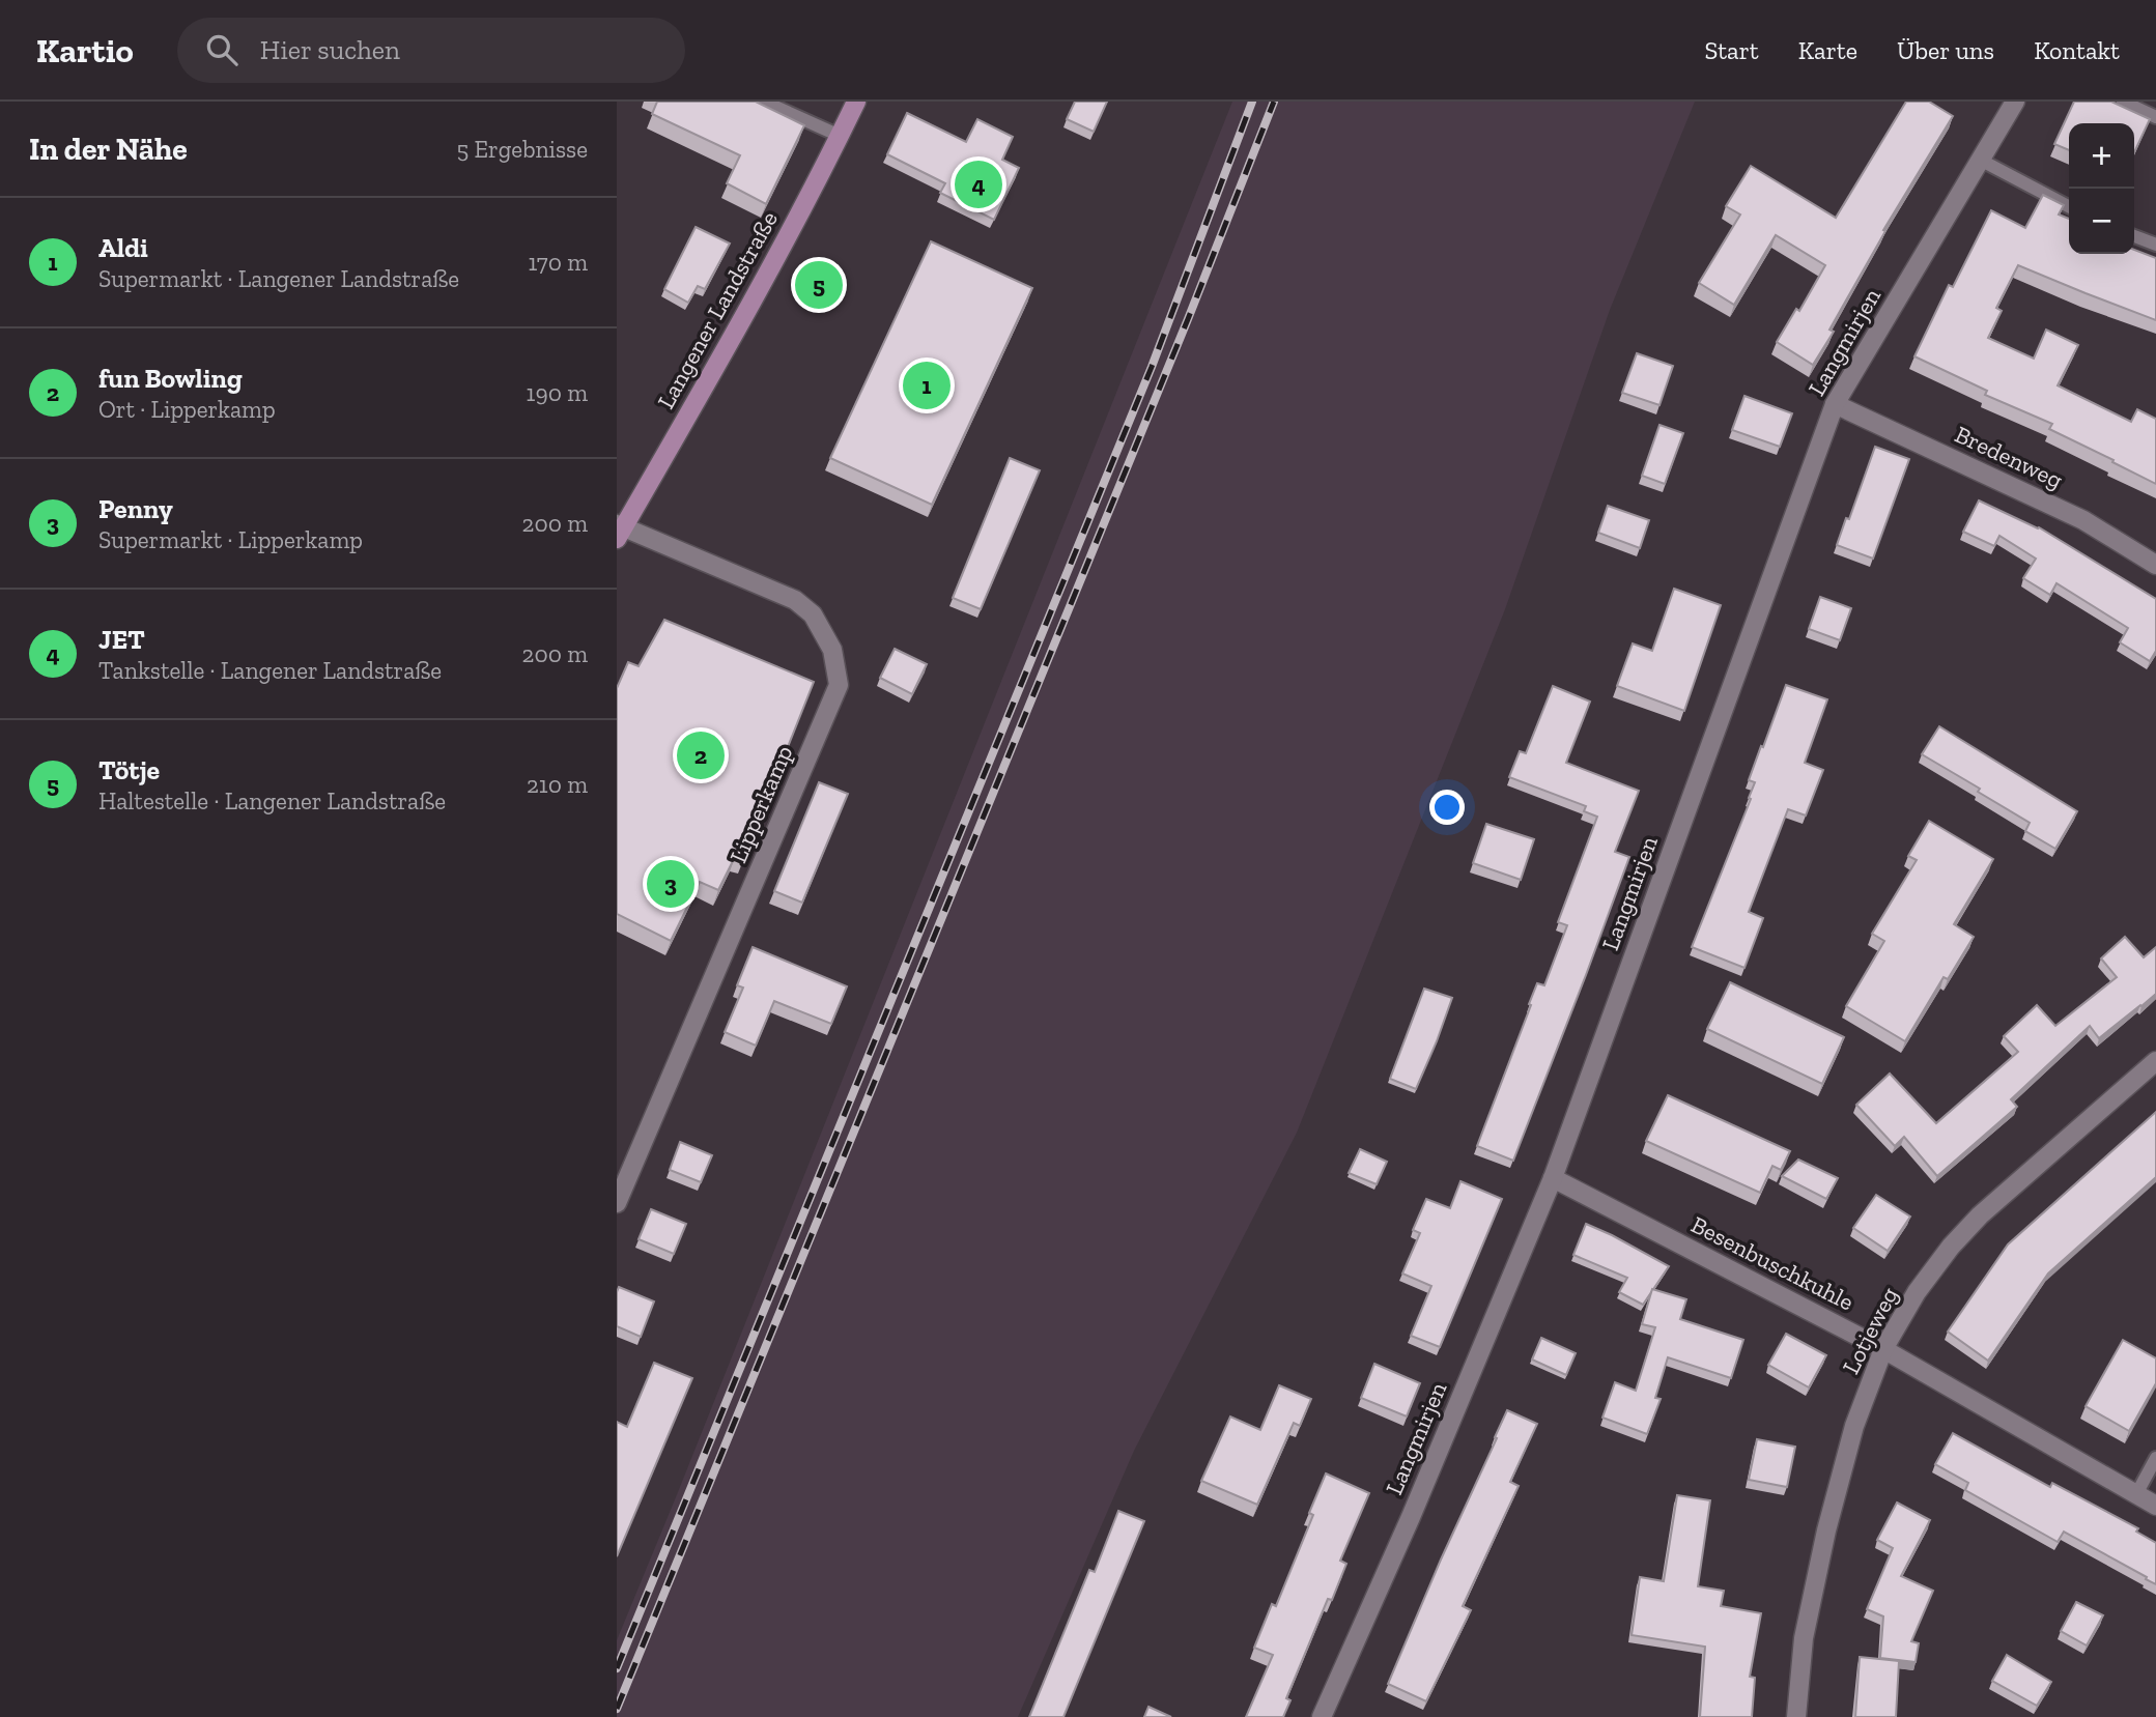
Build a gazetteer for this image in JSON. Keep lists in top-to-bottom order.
{
  "streets": {
    "main road": ["Langener Landstraße"],
    "street": [
      "Langmirjen",
      "Bredenweg",
      "Lipperkamp",
      "Besenbuschkuhle",
      "Lotjeweg"
    ]
  },
  "crossings": [
    ["Langener Landstraße", "Lipperkamp"],
    ["Langmirjen", "Bredenweg"],
    ["Langmirjen", "Besenbuschkuhle"],
    ["Besenbuschkuhle", "Lotjeweg"]
  ],
  "page": {
    "header": "Kartio",
    "search": "Hier suchen",
    "nav": [
      "Start",
      "Karte",
      "Über uns",
      "Kontakt"
    ],
    "heading": ["In der Nähe", "5 Ergebnisse"],
    "map_buttons": ["+", "−"],
    "pins": [
      "4",
      "5",
      "1",
      "2",
      "3"
    ],
    "list": [
      {
        "mark": "1",
        "name": "Aldi",
        "note": "Supermarkt · Langener Landstraße",
        "value": "170 m"
      },
      {
        "mark": "2",
        "name": "fun Bowling",
        "note": "Ort · Lipperkamp",
        "value": "190 m"
      },
      {
        "mark": "3",
        "name": "Penny",
        "note": "Supermarkt · Lipperkamp",
        "value": "200 m"
      },
      {
        "mark": "4",
        "name": "JET",
        "note": "Tankstelle · Langener Landstraße",
        "value": "200 m"
      },
      {
        "mark": "5",
        "name": "Tötje",
        "note": "Haltestelle · Langener Landstraße",
        "value": "210 m"
      }
    ]
  }
}
